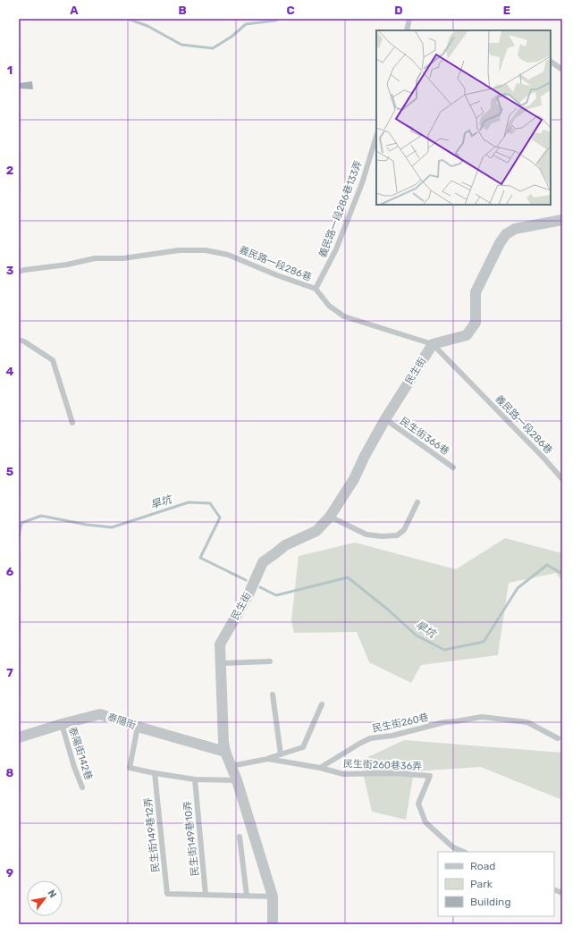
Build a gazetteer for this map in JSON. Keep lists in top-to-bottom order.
{
  "streets": {
    "street": ["民生街", "泰陽街"],
    "lane": [
      "義民路一段286巷133弄",
      "義民路一段286巷",
      "民生街366巷",
      "民生街260巷",
      "泰陽街142巷",
      "民生街260巷36弄",
      "民生街149巷12弄",
      "民生街149巷10弄"
    ]
  },
  "crossings": [
    ["義民路一段286巷133弄", "義民路一段286巷"],
    ["義民路一段286巷", "民生街"],
    ["民生街", "民生街366巷"],
    ["民生街", "泰陽街"],
    ["泰陽街", "泰陽街142巷"],
    ["民生街260巷", "民生街260巷36弄"],
    ["民生街149巷12弄", "民生街149巷10弄"]
  ],
  "water": ["旱坑"],
  "legend": ["Road", "Park", "Building"],
  "north": "top right",
  "grid": {
    "columns": [
      "A",
      "B",
      "C",
      "D",
      "E"
    ],
    "rows": [
      "1",
      "2",
      "3",
      "4",
      "5",
      "6",
      "7",
      "8",
      "9"
    ]
  }
}
